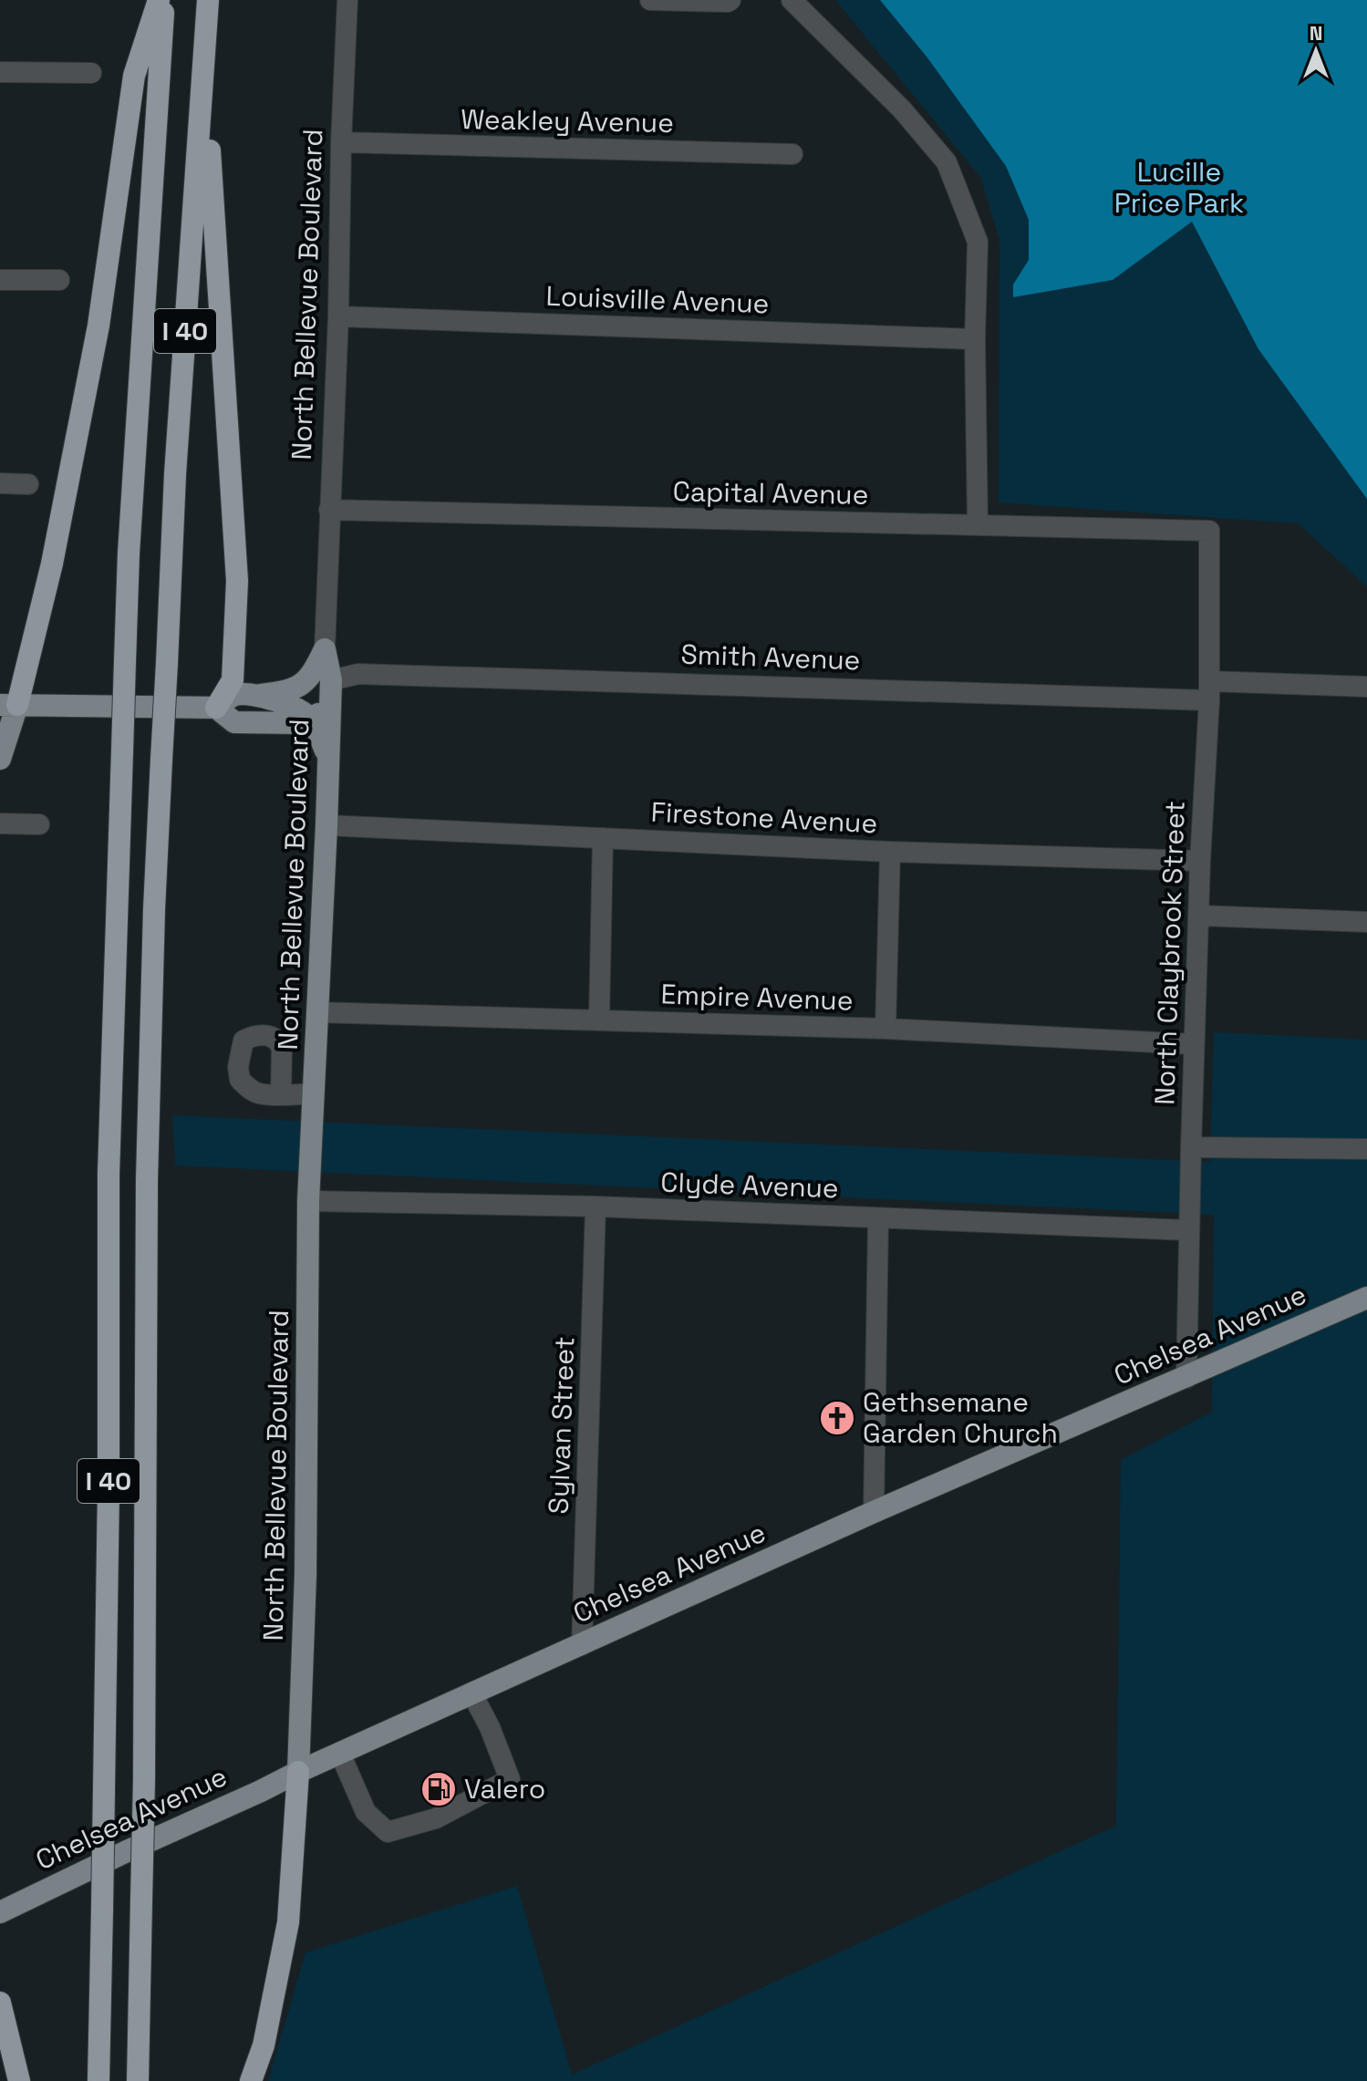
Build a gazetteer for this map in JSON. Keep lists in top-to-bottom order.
{
  "streets": {
    "highway": ["I 40"],
    "main road": ["North Bellevue Boulevard", "Chelsea Avenue"],
    "street": [
      "Weakley Avenue",
      "Louisville Avenue",
      "Capital Avenue",
      "Smith Avenue",
      "Firestone Avenue",
      "North Claybrook Street",
      "Empire Avenue",
      "Clyde Avenue",
      "Sylvan Street"
    ]
  },
  "crossings": [
    ["Weakley Avenue", "North Bellevue Boulevard"],
    ["North Bellevue Boulevard", "Louisville Avenue"],
    ["North Bellevue Boulevard", "Capital Avenue"],
    ["North Bellevue Boulevard", "Smith Avenue"],
    ["North Bellevue Boulevard", "Firestone Avenue"],
    ["North Bellevue Boulevard", "Empire Avenue"],
    ["North Bellevue Boulevard", "Clyde Avenue"],
    ["North Bellevue Boulevard", "Chelsea Avenue"],
    ["Capital Avenue", "North Claybrook Street"],
    ["Smith Avenue", "North Claybrook Street"],
    ["Firestone Avenue", "North Claybrook Street"],
    ["North Claybrook Street", "Empire Avenue"],
    ["North Claybrook Street", "Clyde Avenue"],
    ["North Claybrook Street", "Chelsea Avenue"],
    ["Clyde Avenue", "Sylvan Street"],
    ["Chelsea Avenue", "Sylvan Street"]
  ],
  "parks": ["Lucille Price Park"],
  "places": {
    "church": ["Gethsemane Garden Church"],
    "fuel station": ["Valero"]
  },
  "north": "top"
}
